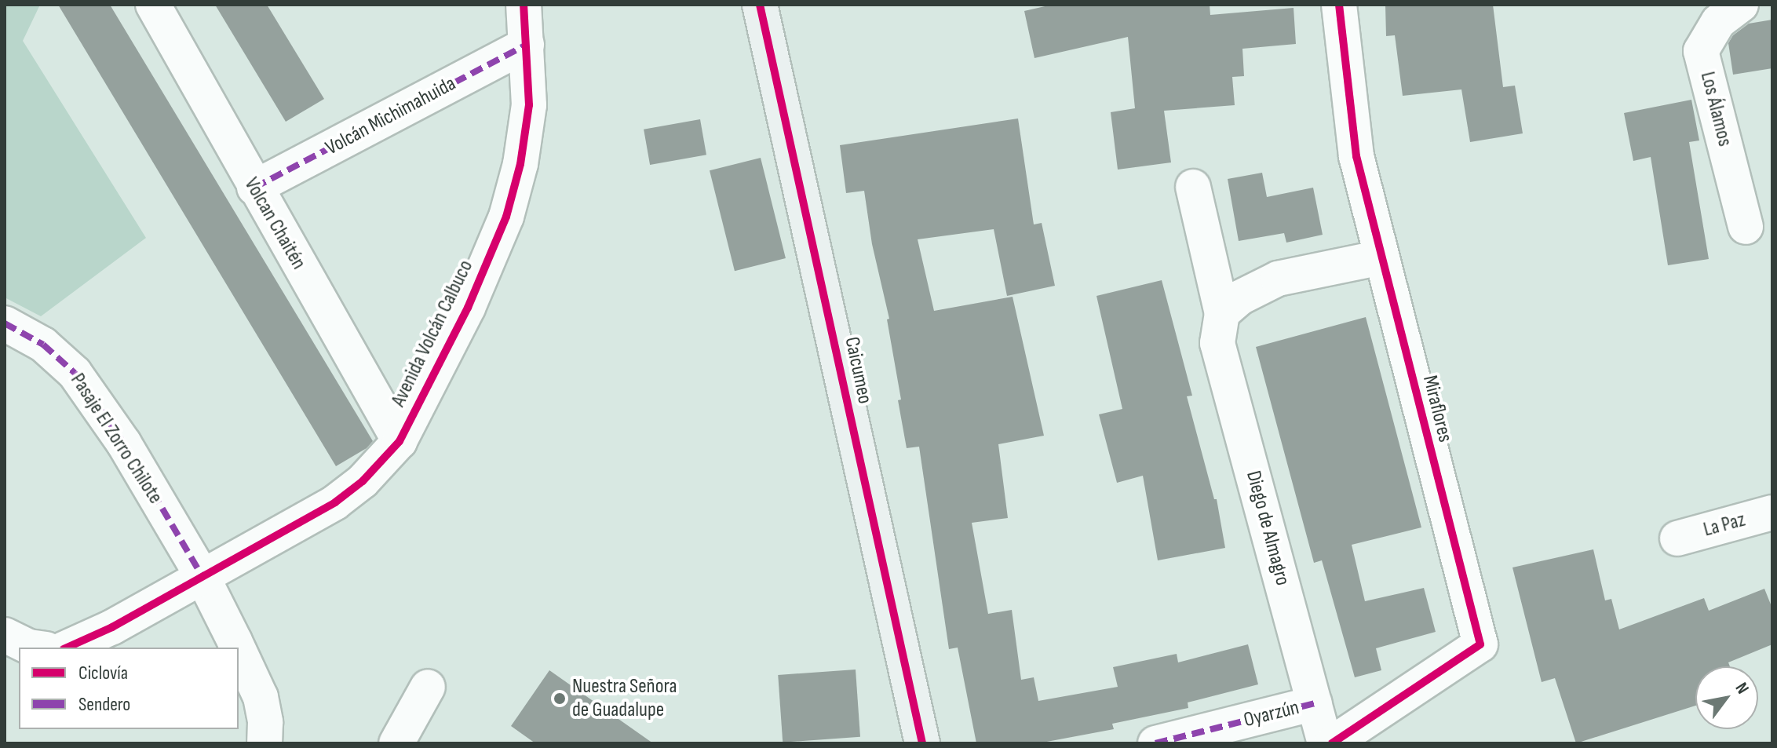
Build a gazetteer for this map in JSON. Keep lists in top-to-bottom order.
{
  "streets": {
    "street": [
      "Los Álamos",
      "Volcán Michimahuida",
      "Volcan Chaitén",
      "Avenida Volcán Calbuco",
      "Caicumeo",
      "Miraflores",
      "Pasaje El Zorro Chilote",
      "La Paz",
      "Diego de Almagro",
      "Oyarzún"
    ]
  },
  "crossings": [
    ["Volcán Michimahuida", "Volcan Chaitén"],
    ["Volcán Michimahuida", "Avenida Volcán Calbuco"],
    ["Volcan Chaitén", "Avenida Volcán Calbuco"],
    ["Avenida Volcán Calbuco", "Pasaje El Zorro Chilote"],
    ["Diego de Almagro", "Oyarzún"]
  ],
  "places": ["Nuestra Señora de Guadalupe"],
  "legend": ["Ciclovía", "Sendero"],
  "north": "top right"
}
